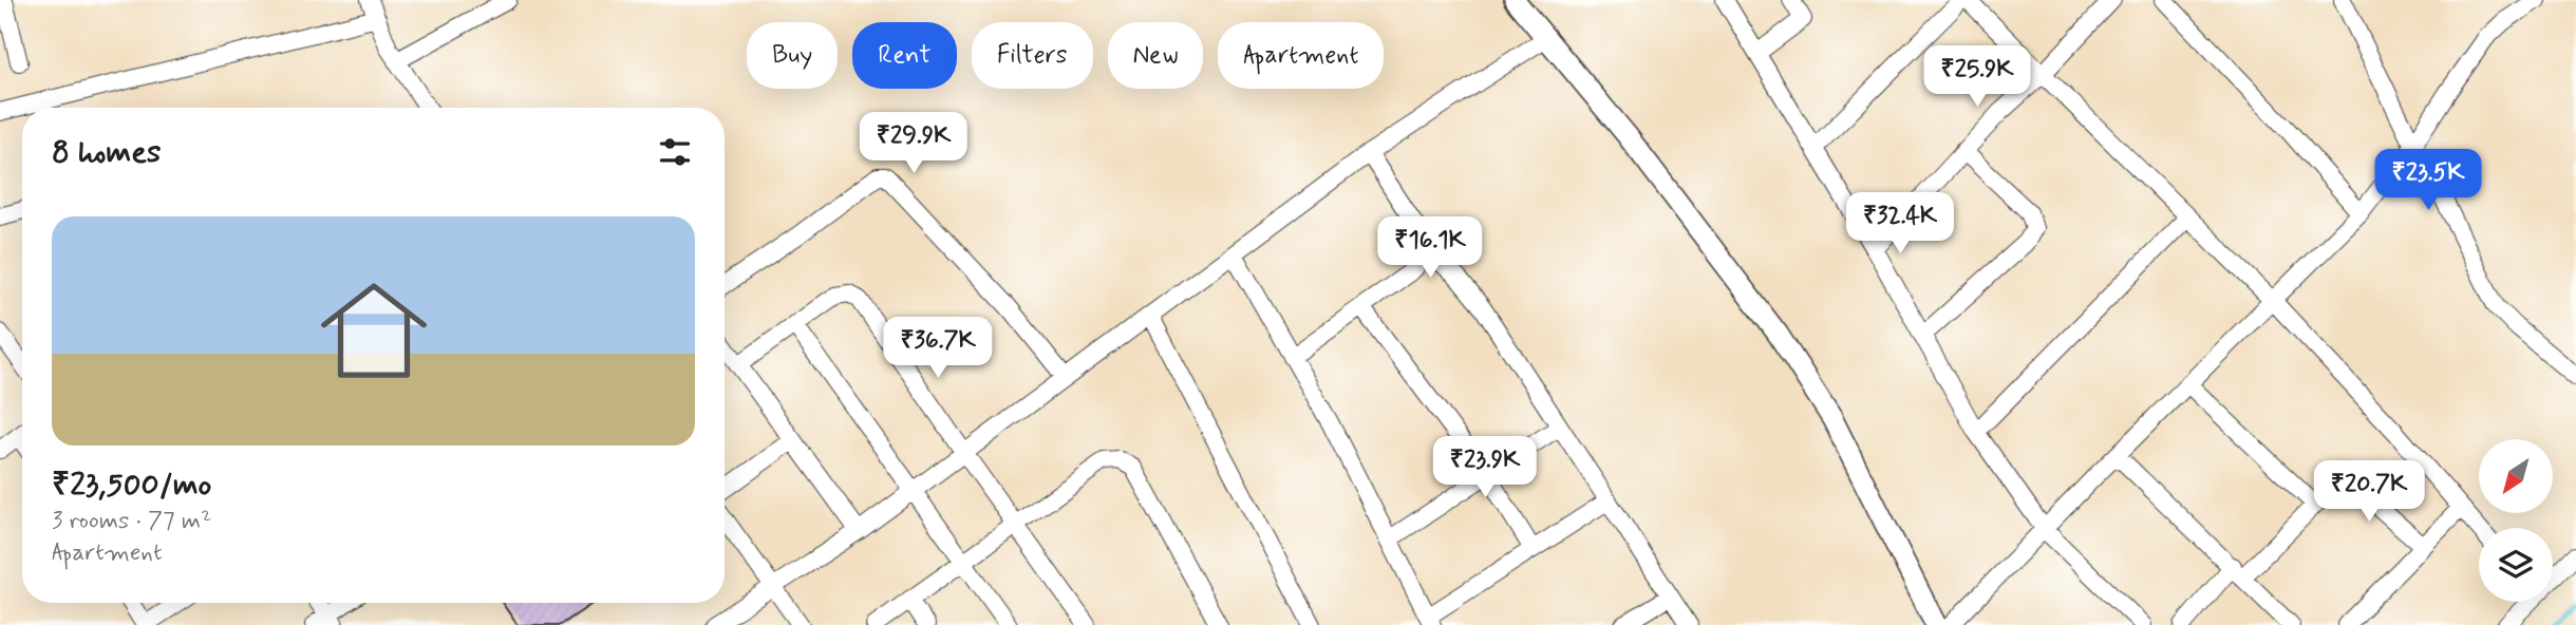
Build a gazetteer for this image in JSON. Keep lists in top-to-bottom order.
{
  "north": "bottom left",
  "page": {
    "chip": [
      "Buy",
      "Rent",
      "Filters",
      "New",
      "Apartment"
    ],
    "price": [
      "₹25.9K",
      "₹29.9K",
      "₹23.5K",
      "₹32.4K",
      "₹16.1K",
      "₹36.7K",
      "₹23.9K",
      "₹20.7K"
    ],
    "heading": "8 homes",
    "list": [
      {
        "name": "₹23,500/mo",
        "note": "3 rooms · 77 m² · Apartment"
      }
    ]
  }
}
